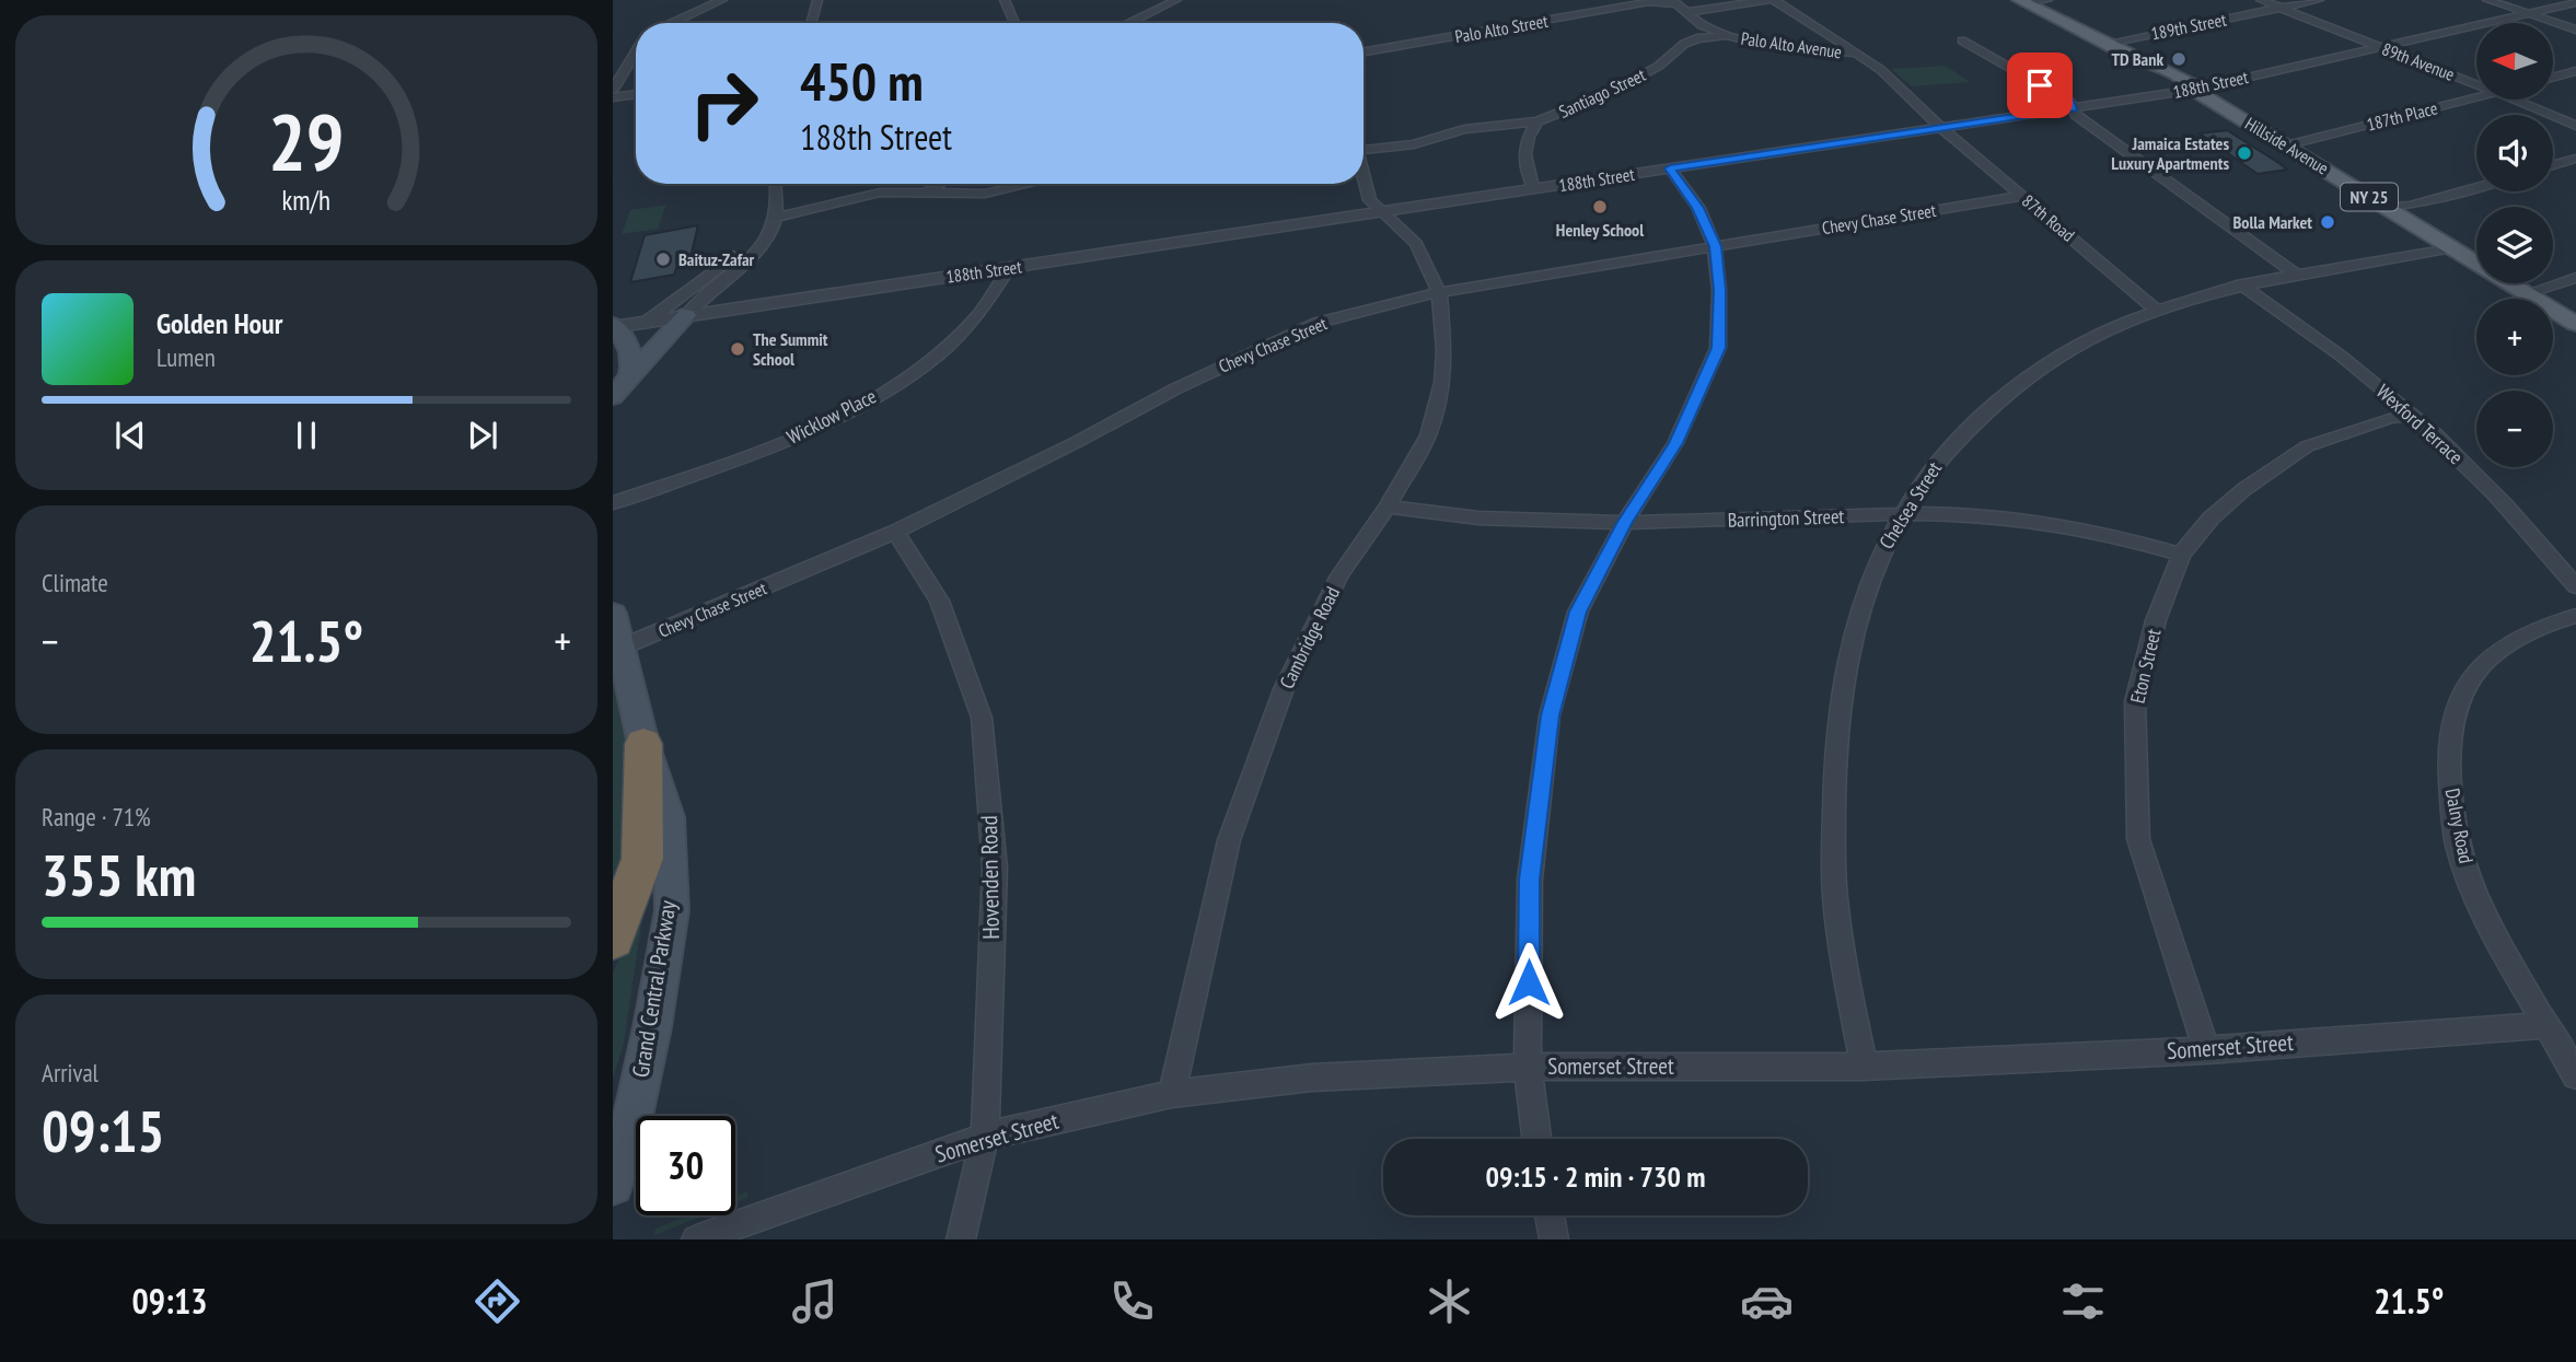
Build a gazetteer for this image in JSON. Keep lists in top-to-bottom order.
{
  "streets": {
    "main road": ["Hillside Avenue", "NY 25", "Grand Central Parkway"],
    "street": [
      "189th Street",
      "Palo Alto Street",
      "Palo Alto Avenue",
      "89th Avenue",
      "188th Street",
      "Santiago Street",
      "187th Place",
      "87th Road",
      "Chevy Chase Street",
      "Wicklow Place",
      "Wexford Terrace",
      "Chelsea Street",
      "Barrington Street",
      "Cambridge Road",
      "Eton Street",
      "Dalny Road",
      "Hovenden Road",
      "Somerset Street"
    ]
  },
  "crossings": [
    ["189th Street", "89th Avenue"],
    ["189th Street", "Hillside Avenue"],
    ["Palo Alto Street", "Palo Alto Avenue"],
    ["Palo Alto Avenue", "188th Street"],
    ["Palo Alto Avenue", "87th Road"],
    ["89th Avenue", "188th Street"],
    ["188th Street", "Hillside Avenue"],
    ["188th Street", "87th Road"],
    ["188th Street", "Wicklow Place"],
    ["188th Street", "Cambridge Road"],
    ["187th Place", "Hillside Avenue"],
    ["Hillside Avenue", "Chelsea Street"],
    ["87th Road", "Chevy Chase Street"],
    ["87th Road", "Chelsea Street"],
    ["Chevy Chase Street", "Cambridge Road"],
    ["Chevy Chase Street", "Hovenden Road"],
    ["Chevy Chase Street", "Grand Central Parkway"],
    ["Wexford Terrace", "Chelsea Street"],
    ["Wexford Terrace", "Eton Street"],
    ["Chelsea Street", "Barrington Street"],
    ["Chelsea Street", "Somerset Street"],
    ["Barrington Street", "Cambridge Road"],
    ["Barrington Street", "Eton Street"],
    ["Cambridge Road", "Somerset Street"],
    ["Eton Street", "Somerset Street"],
    ["Dalny Road", "Somerset Street"],
    ["Hovenden Road", "Somerset Street"]
  ],
  "places": [
    "TD Bank",
    "Jamaica Estates Luxury Apartments",
    "Henley School",
    "Bolla Market",
    "Baituz-Zafar",
    "The Summit School"
  ],
  "north": "left",
  "page": {
    "map_buttons": ["+", "−"],
    "turn": ["450 m", "188th Street"],
    "song": ["Golden Hour", "Lumen"],
    "tile": [
      "Climate",
      ["Range · 71%", "355 km"],
      ["Arrival", "09:15"]
    ],
    "heat": ["−", "21.5°", "+"],
    "limit": "30",
    "trip": "09:15 · 2 min · 730 m",
    "tabs": ["09:13", "21.5°"],
    "gauge": ["29", "km/h"]
  }
}
